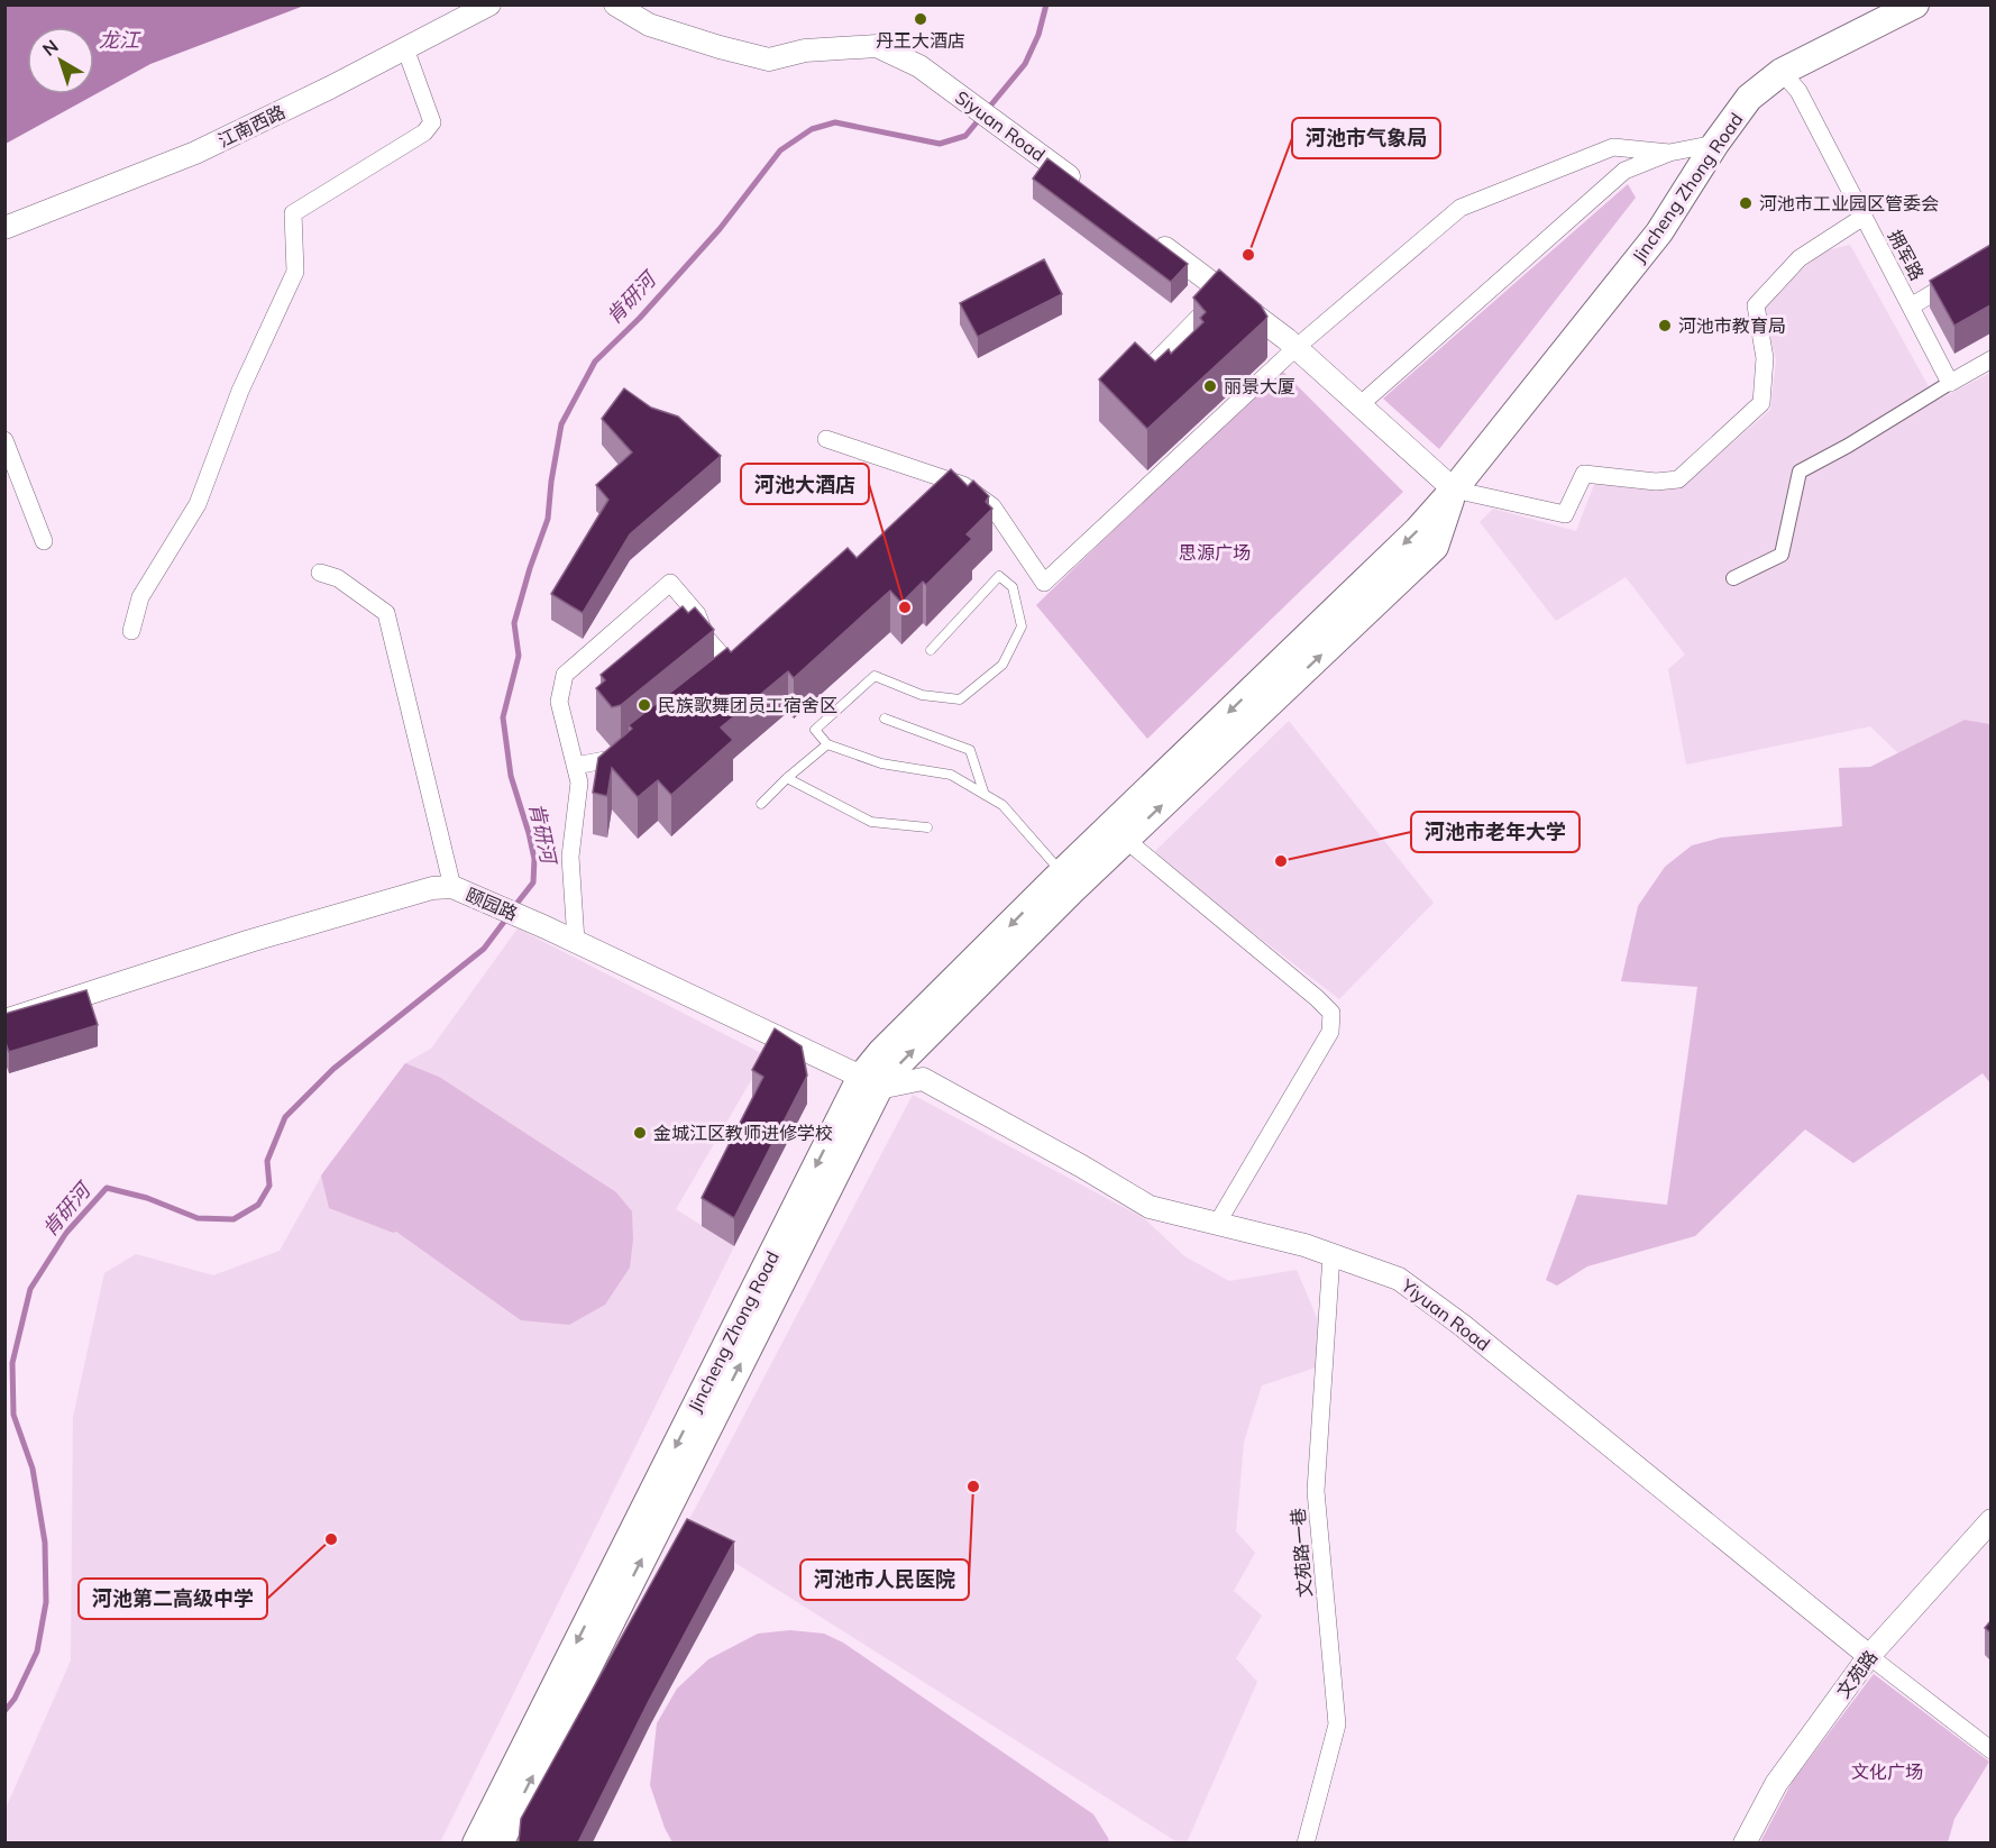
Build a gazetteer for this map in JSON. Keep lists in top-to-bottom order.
{
  "streets": {
    "main road": ["Jincheng Zhong Road"],
    "street": [
      "江南西路",
      "Siyuan Road",
      "拥军路",
      "颐园路",
      "Yiyuan Road",
      "文苑路一巷",
      "文苑路"
    ]
  },
  "crossings": [
    ["Jincheng Zhong Road", "拥军路"],
    ["Jincheng Zhong Road", "颐园路"],
    ["Jincheng Zhong Road", "Yiyuan Road"],
    ["颐园路", "Yiyuan Road"],
    ["Yiyuan Road", "文苑路一巷"],
    ["Yiyuan Road", "文苑路"]
  ],
  "water": ["龙江", "肯研河"],
  "parks": ["思源广场", "文化广场"],
  "places": [
    "丹王大酒店",
    "河池市工业园区管委会",
    "河池市气象局",
    "河池市教育局",
    "丽景大厦",
    "河池大酒店",
    "民族歌舞团员工宿舍区",
    "河池市老年大学",
    "金城江区教师进修学校",
    "河池市人民医院",
    "河池第二高级中学"
  ],
  "north": "top left"
}
